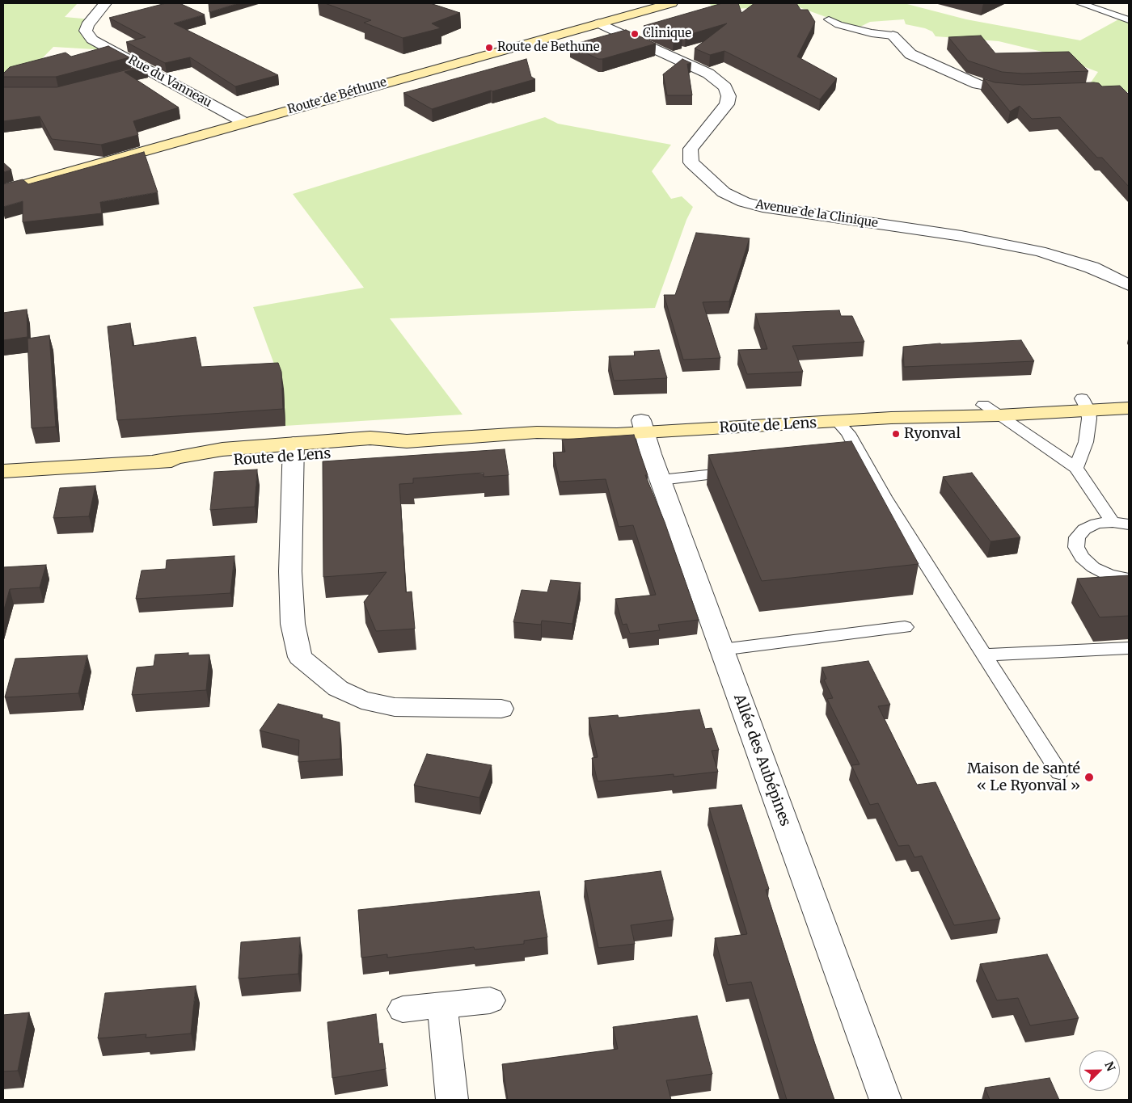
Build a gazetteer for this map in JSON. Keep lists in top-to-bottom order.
{
  "streets": {
    "main road": ["Route de Béthune", "Route de Lens"],
    "street": ["Rue du Vanneau", "Avenue de la Clinique", "Allée des Aubépines"]
  },
  "crossings": [
    ["Rue du Vanneau", "Route de Béthune"],
    ["Route de Béthune", "Avenue de la Clinique"],
    ["Route de Lens", "Allée des Aubépines"]
  ],
  "places": [
    "Clinique",
    "Route de Bethune",
    "Ryonval",
    "Maison de santé « Le Ryonval »"
  ],
  "north": "top right"
}
